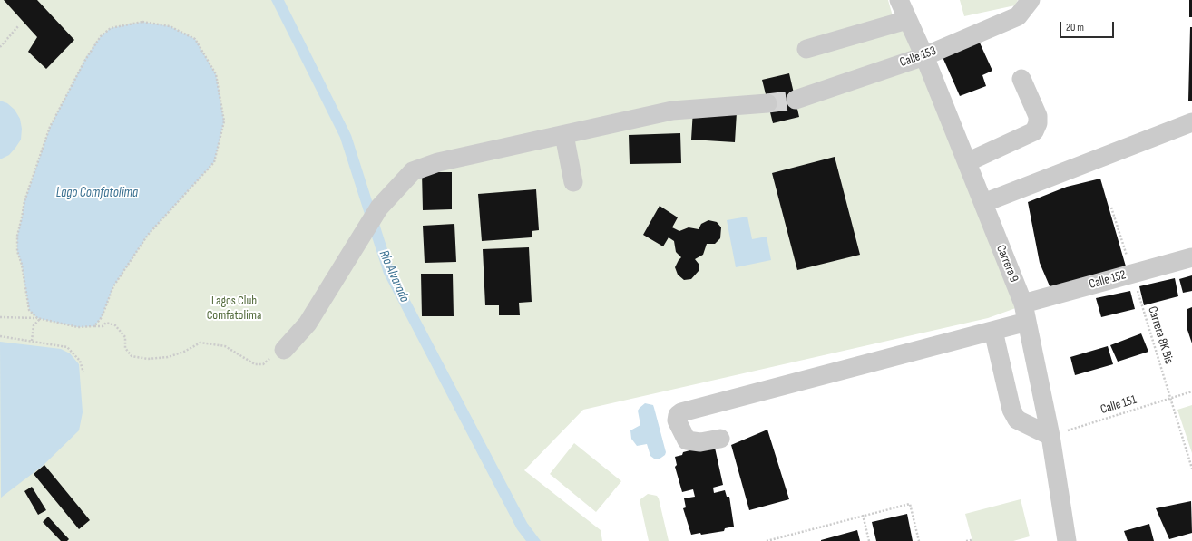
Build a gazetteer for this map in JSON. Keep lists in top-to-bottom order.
{
  "streets": {
    "street": ["Calle 153", "Carrera 9", "Calle 152"],
    "path": ["Carrera 8K Bis", "Calle 151"]
  },
  "crossings": [
    ["Calle 153", "Carrera 9"],
    ["Carrera 9", "Calle 152"],
    ["Carrera 9", "Calle 151"],
    ["Calle 152", "Carrera 8K Bis"],
    ["Carrera 8K Bis", "Calle 151"]
  ],
  "water": ["Lago Comfatolima", "Río Alvarado"],
  "parks": ["Lagos Club Comfatolima"],
  "scale_bar": "20 m"
}
